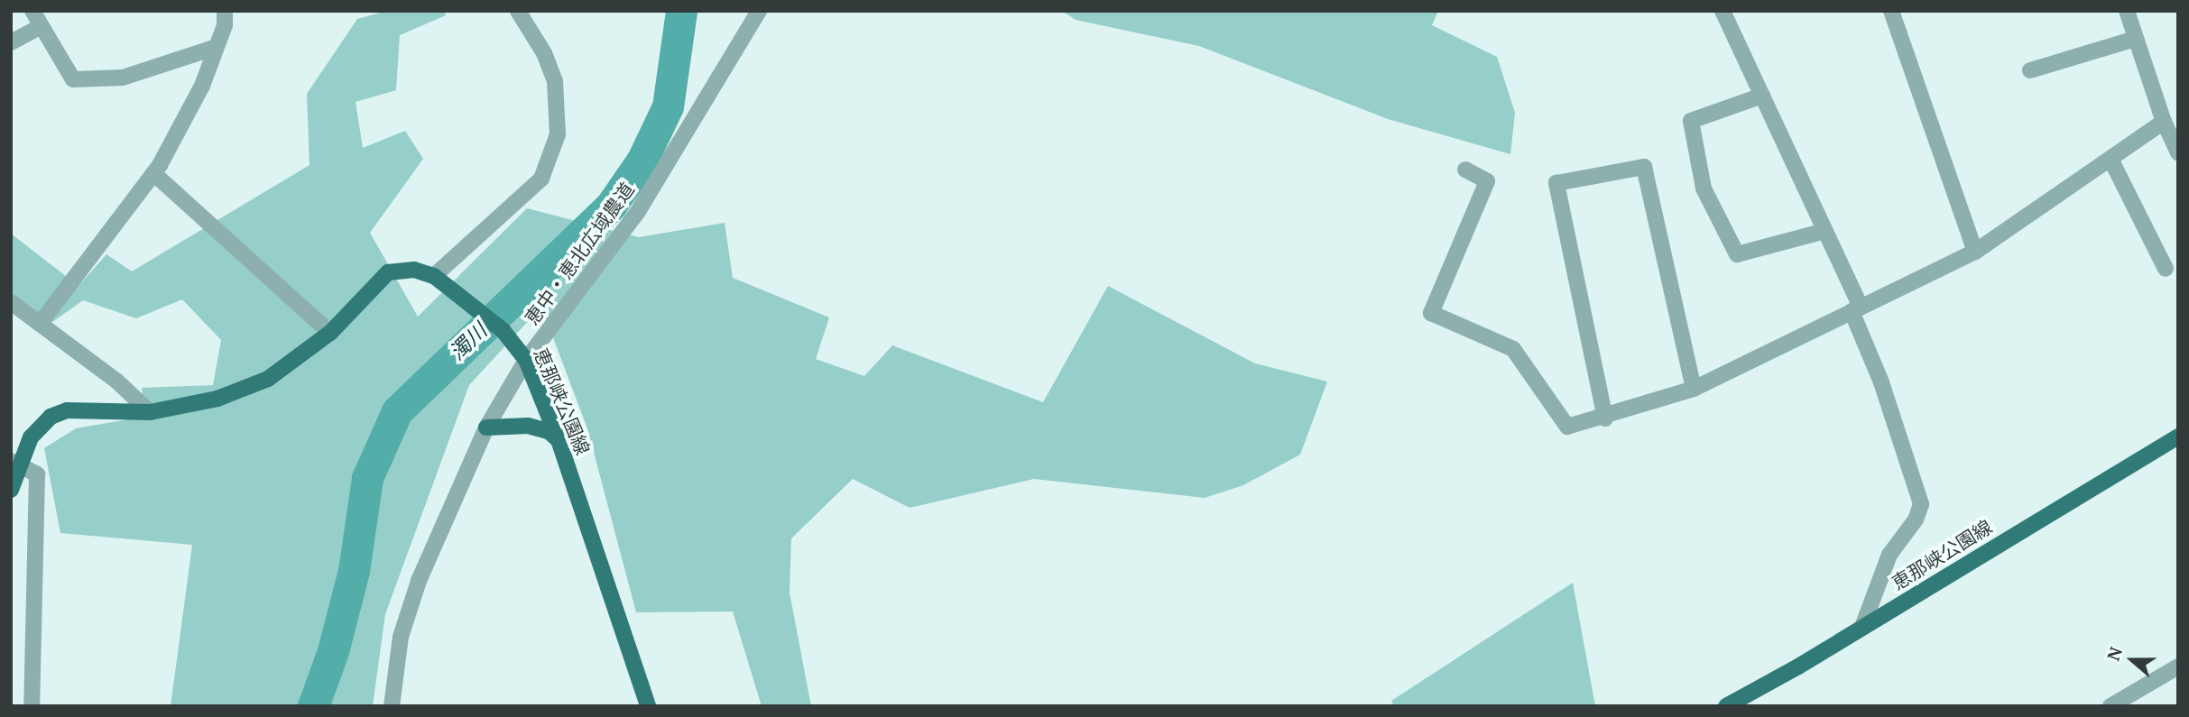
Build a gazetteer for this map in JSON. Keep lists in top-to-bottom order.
{
  "streets": {
    "main road": ["恵那峡公園線"],
    "street": ["恵中・恵北広域農道"]
  },
  "crossings": [
    ["恵中・恵北広域農道", "恵那峡公園線"]
  ],
  "water": ["濁川"],
  "north": "left"
}
